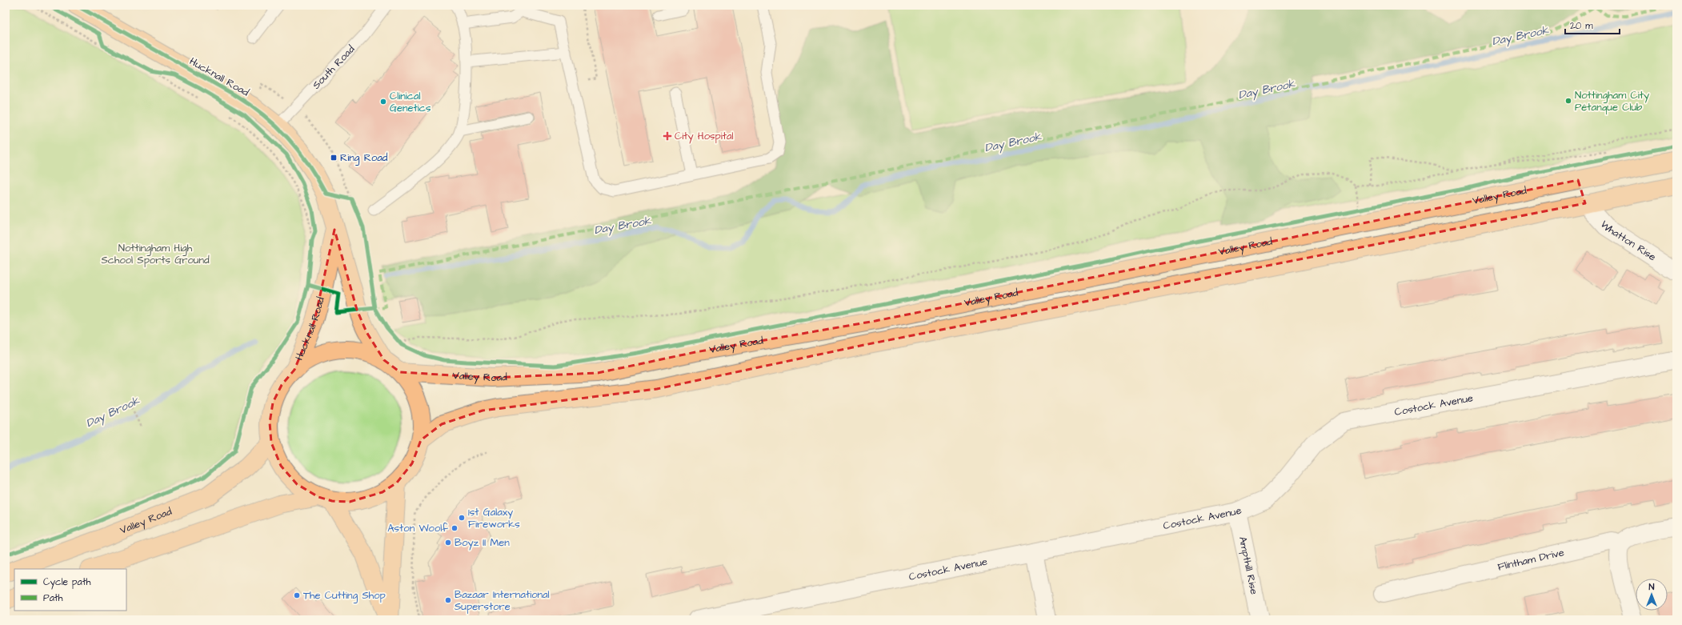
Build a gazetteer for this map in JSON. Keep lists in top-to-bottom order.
{
  "streets": {
    "main road": ["Hucknall Road", "Valley Road"],
    "street": [
      "Whatton Rise",
      "Costock Avenue",
      "Flintham Drive",
      "Ampthill Rise"
    ],
    "lane": ["South Road"]
  },
  "crossings": [
    ["South Road", "Hucknall Road"],
    ["Costock Avenue", "Ampthill Rise"]
  ],
  "water": ["Day Brook"],
  "parks": ["Nottingham High School Sports Ground"],
  "places": {
    "other": [
      "Nottingham City Pétanque Club",
      "Clinical Genetics",
      "1st Galaxy Fireworks",
      "Aston Woolf",
      "Boyz II Men",
      "The Cutting Shop",
      "Bazaar International Superstore"
    ],
    "health": ["City Hospital"],
    "transit": ["Ring Road"]
  },
  "legend": ["Cycle path", "Path"],
  "scale_bar": "20 m",
  "north": "top"
}
